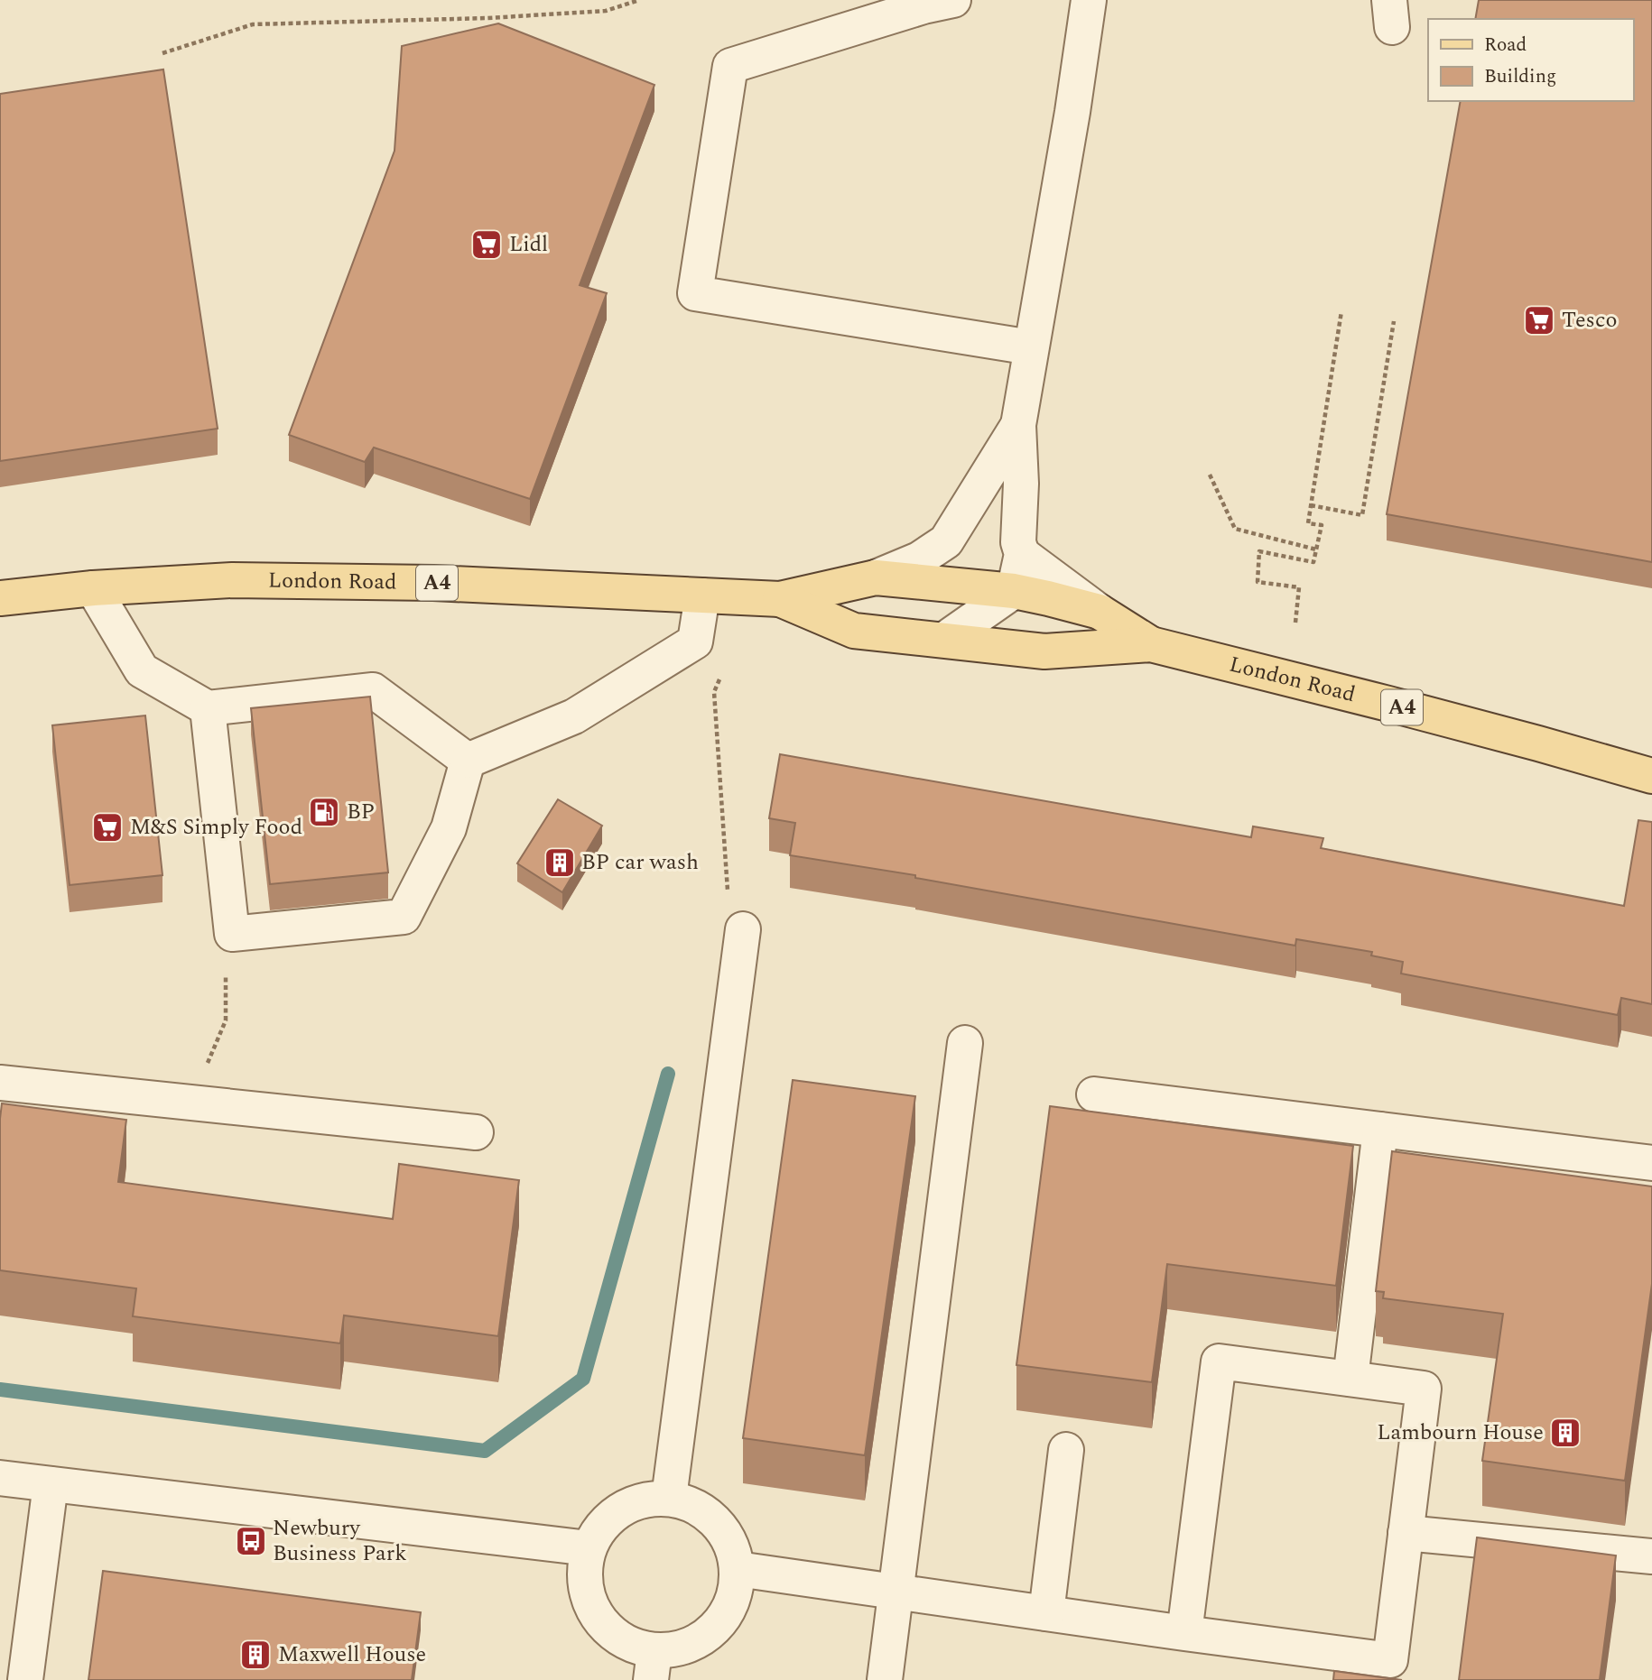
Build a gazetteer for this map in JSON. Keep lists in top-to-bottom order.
{
  "streets": {
    "main road": ["London Road", "A4"]
  },
  "places": {
    "supermarket": ["Lidl", "Tesco", "M&S Simply Food"],
    "fuel station": ["BP"],
    "building": ["BP car wash", "Lambourn House", "Maxwell House"],
    "bus stop": ["Newbury Business Park"]
  },
  "legend": ["Road", "Building"]
}
